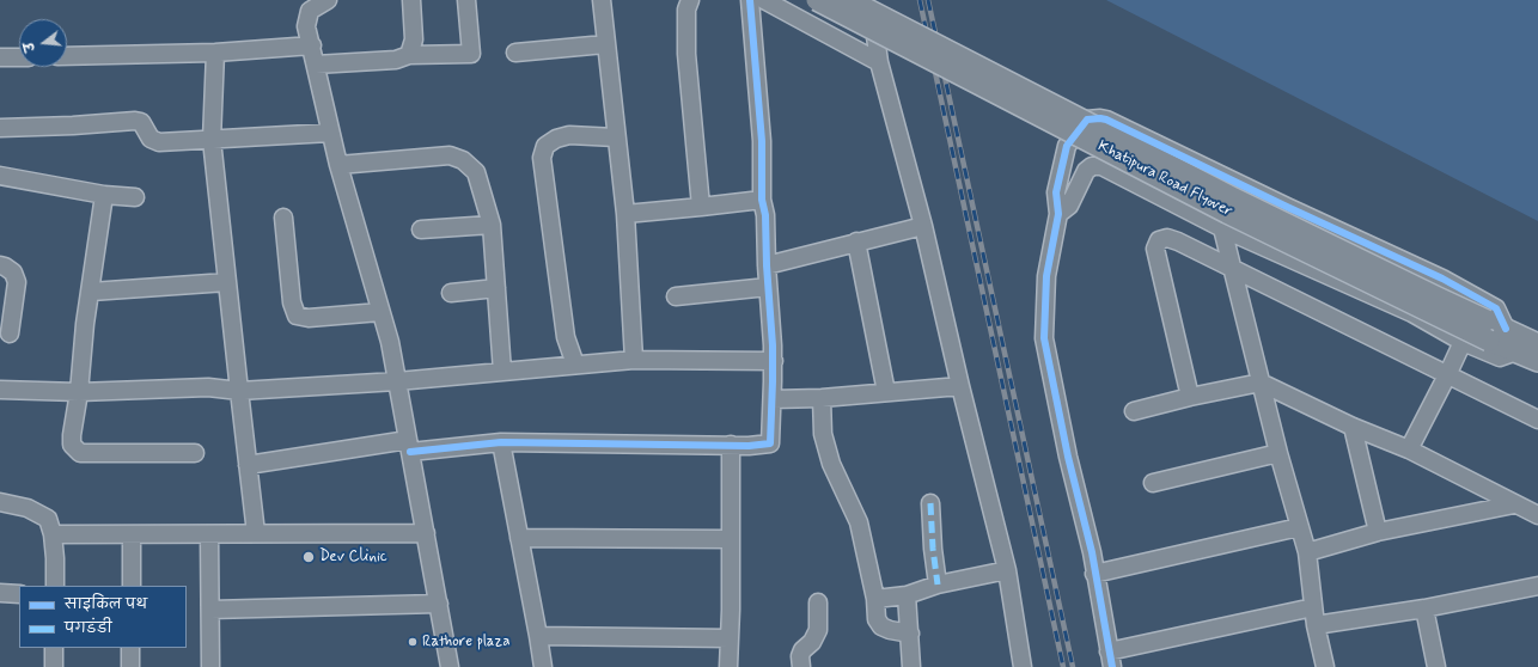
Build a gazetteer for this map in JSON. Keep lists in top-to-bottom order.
{
  "streets": {
    "main road": ["Khatipura Road Flyover"]
  },
  "places": ["Dev Clinic", "Rathore plaza"],
  "legend": ["साइकिल पथ", "पगडंडी"],
  "north": "left"
}
